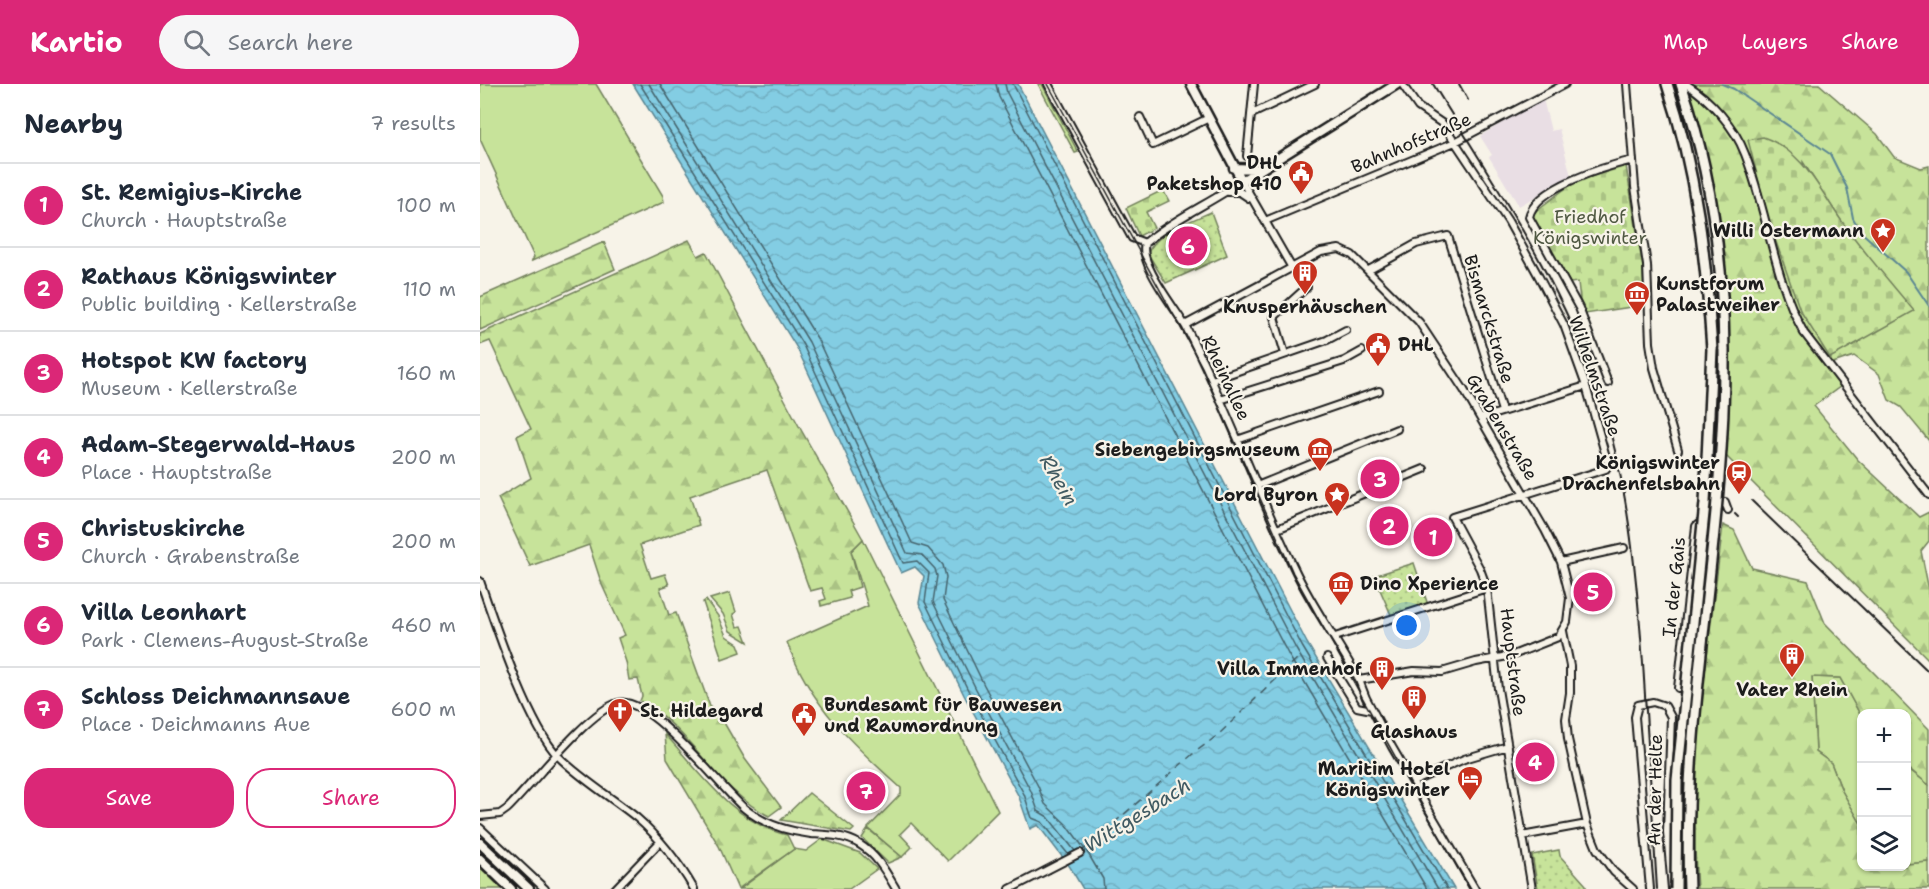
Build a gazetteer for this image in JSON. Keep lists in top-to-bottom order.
{
  "streets": {
    "street": [
      "Bahnhofstraße",
      "Bismarckstraße",
      "Wilhelmstraße",
      "Rheinallee",
      "Grabenstraße",
      "In der Gais",
      "Hauptstraße",
      "An der Helte"
    ]
  },
  "crossings": [
    ["Bahnhofstraße", "Wilhelmstraße"],
    ["Bismarckstraße", "Grabenstraße"],
    ["Wilhelmstraße", "Grabenstraße"],
    ["Wilhelmstraße", "Hauptstraße"],
    ["Grabenstraße", "Hauptstraße"]
  ],
  "water": ["Rhein", "Wittgesbach"],
  "parks": ["Friedhof Königswinter"],
  "places": {
    "public building": ["DHL Paketshop 410", "DHL", "Bundesamt für Bauwesen und Raumordnung"],
    "place": ["Willi Ostermann", "Lord Byron"],
    "building": [
      "Knusperhäuschen",
      "Vater Rhein",
      "Villa Immenhof",
      "Glashaus"
    ],
    "museum": ["Kunstforum Palastweiher", "Siebengebirgsmuseum", "Dino Xperience"],
    "station": ["Königswinter Drachenfelsbahn"],
    "church": ["St. Hildegard"],
    "hotel": ["Maritim Hotel Königswinter"]
  },
  "page": {
    "header": "Kartio",
    "search": "Search here",
    "nav": ["Map", "Layers", "Share"],
    "heading": ["Nearby", "7 results"],
    "list": [
      {
        "mark": "1",
        "name": "St. Remigius-Kirche",
        "note": "Church · Hauptstraße",
        "value": "100 m"
      },
      {
        "mark": "2",
        "name": "Rathaus Königswinter",
        "note": "Public building · Kellerstraße",
        "value": "110 m"
      },
      {
        "mark": "3",
        "name": "Hotspot KW factory",
        "note": "Museum · Kellerstraße",
        "value": "160 m"
      },
      {
        "mark": "4",
        "name": "Adam-Stegerwald-Haus",
        "note": "Place · Hauptstraße",
        "value": "200 m"
      },
      {
        "mark": "5",
        "name": "Christuskirche",
        "note": "Church · Grabenstraße",
        "value": "200 m"
      },
      {
        "mark": "6",
        "name": "Villa Leonhart",
        "note": "Park · Clemens-August-Straße",
        "value": "460 m"
      },
      {
        "mark": "7",
        "name": "Schloss Deichmannsaue",
        "note": "Place · Deichmanns Aue",
        "value": "600 m"
      }
    ],
    "pins": [
      "6",
      "3",
      "2",
      "1",
      "5",
      "4",
      "7"
    ],
    "map_buttons": ["+", "−"],
    "buttons": ["Save", "Share"]
  }
}
